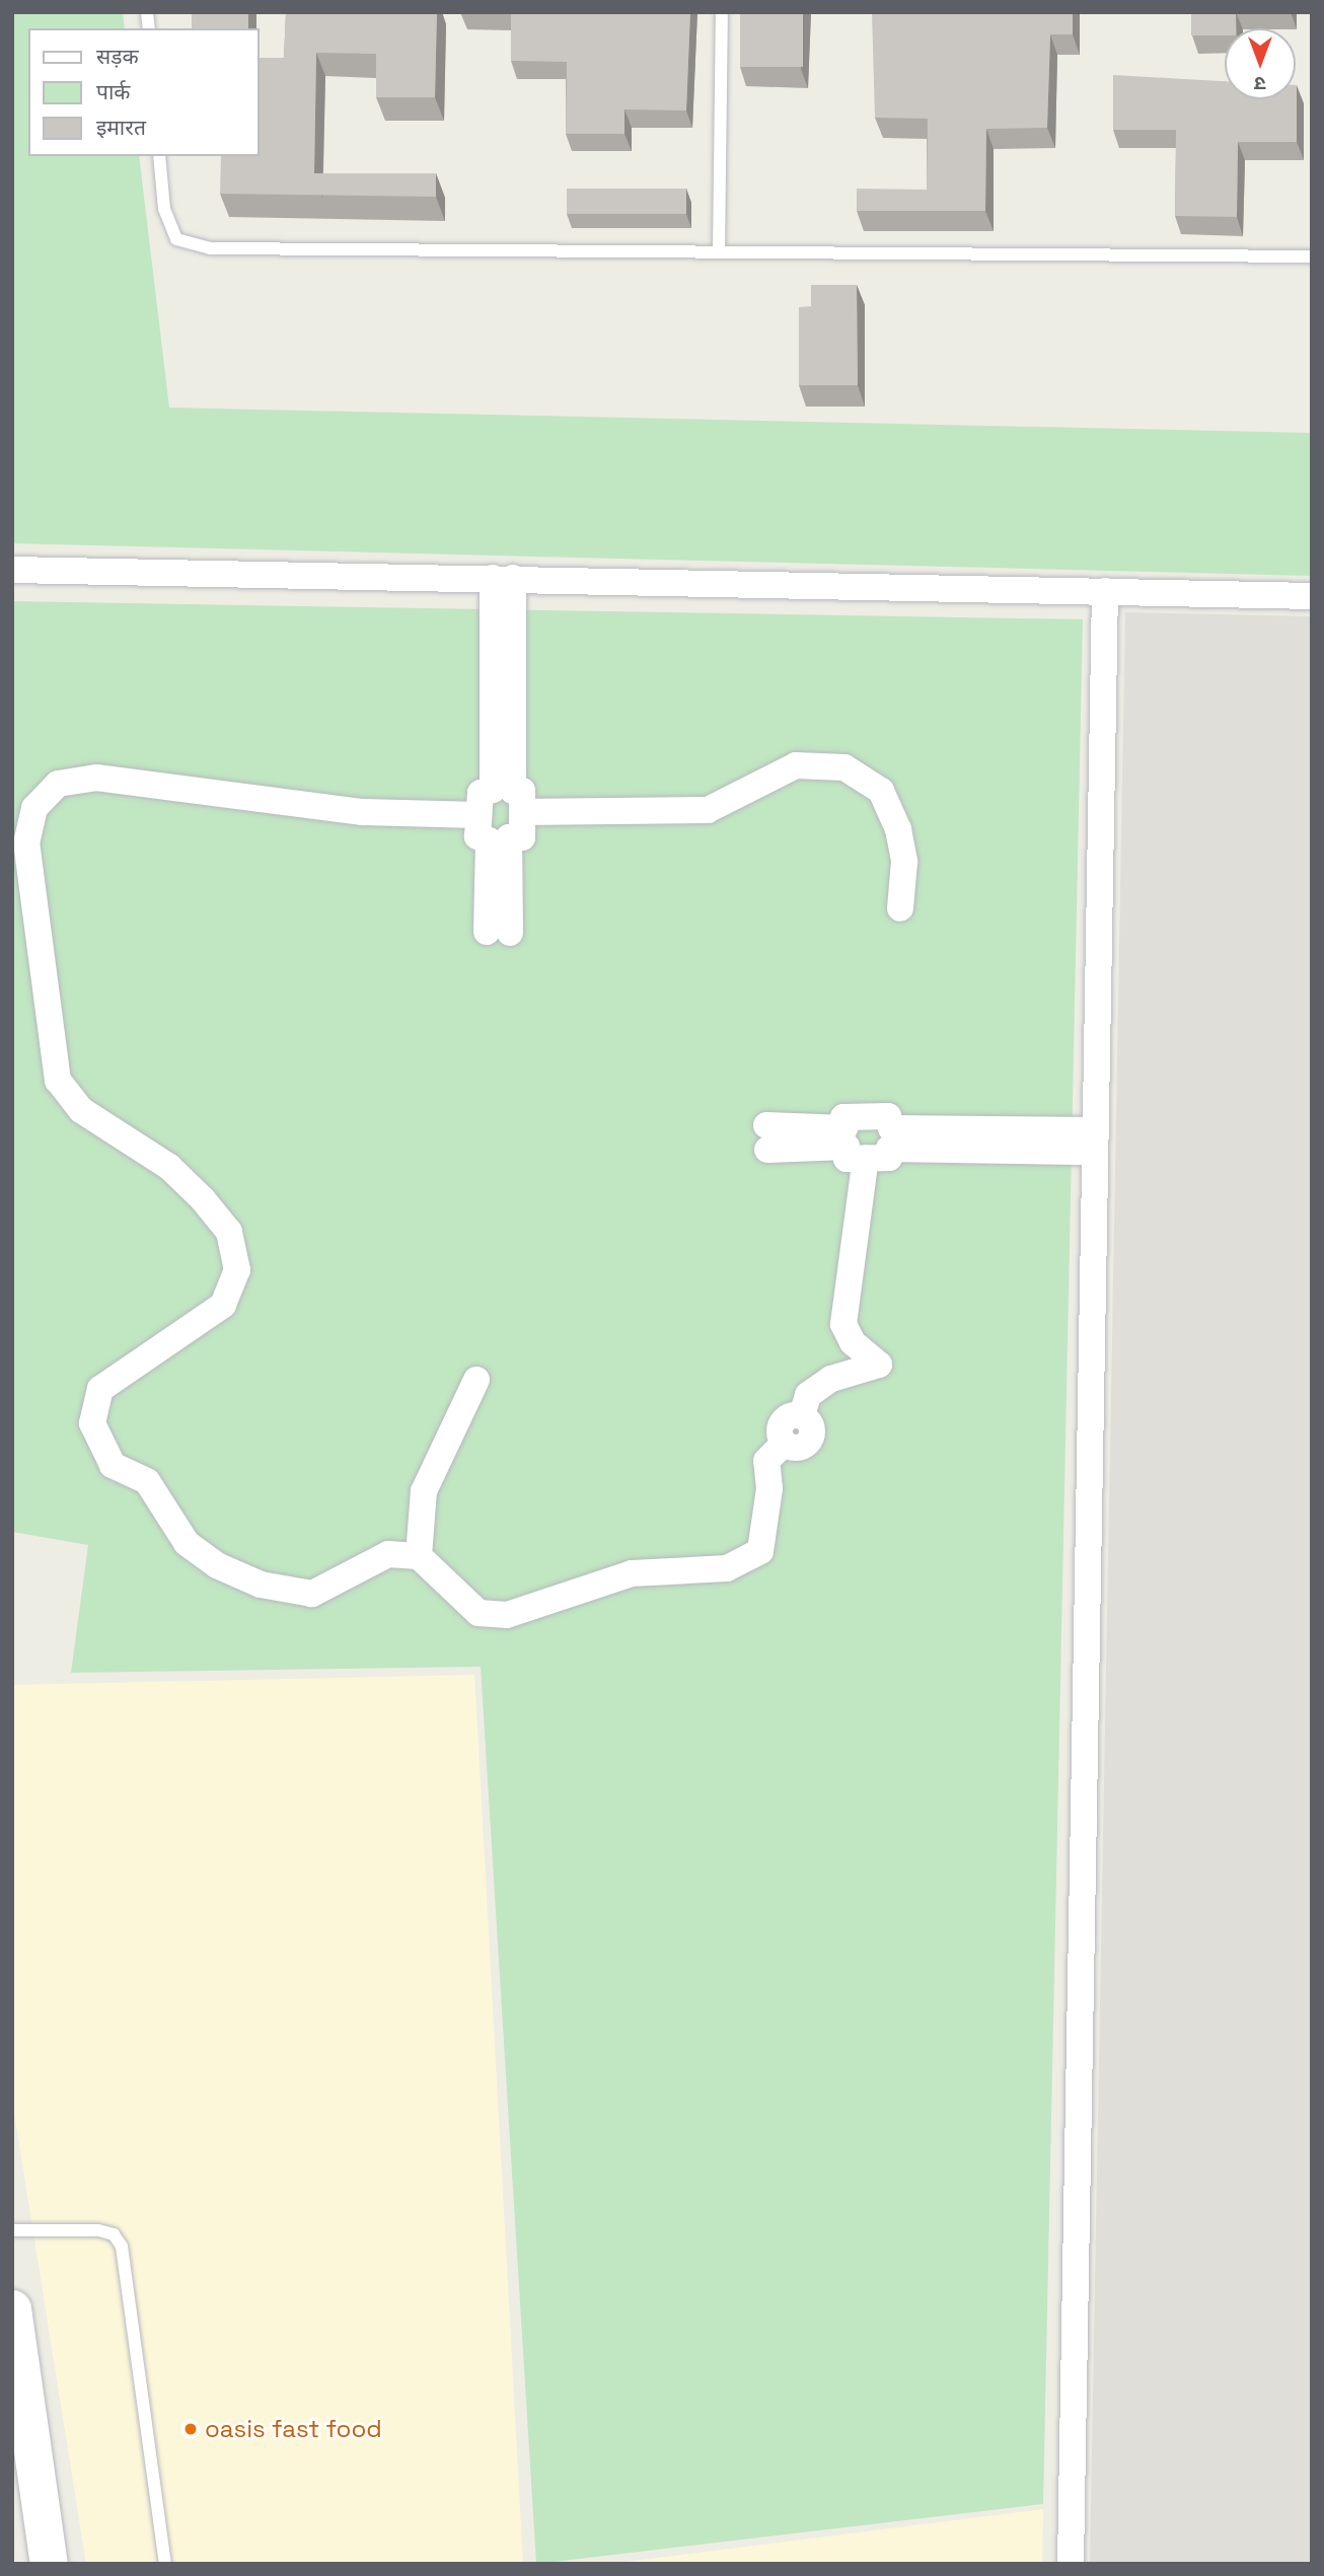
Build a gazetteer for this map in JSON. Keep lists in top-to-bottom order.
{
  "places": ["oasis fast food"],
  "legend": ["सड़क", "पार्क", "इमारत"],
  "north": "bottom"
}
